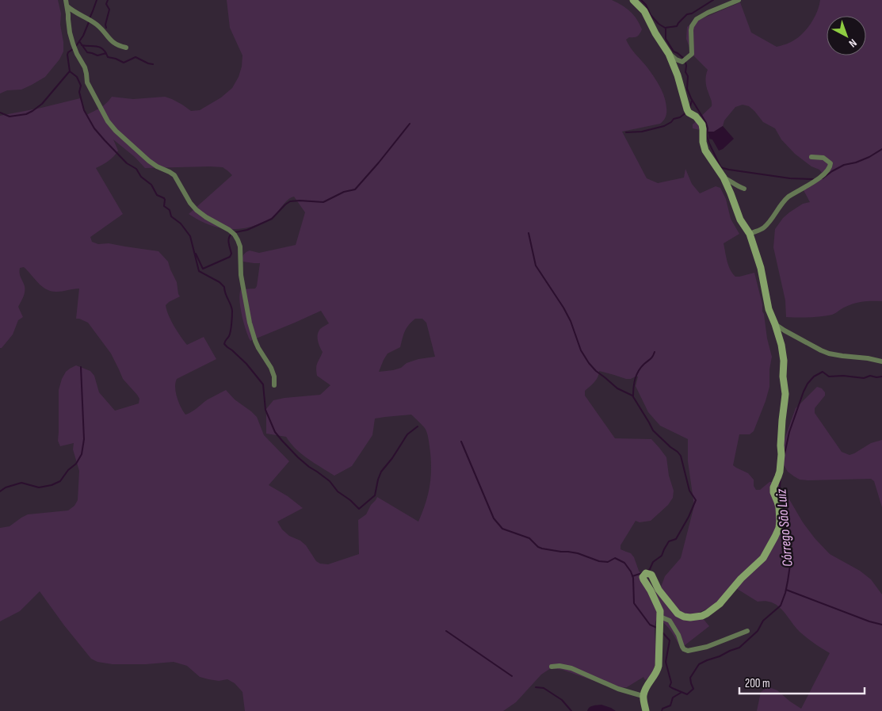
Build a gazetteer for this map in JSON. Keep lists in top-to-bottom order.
{
  "water": ["Córrego São Luiz"],
  "scale_bar": "200 m",
  "north": "bottom right"
}
